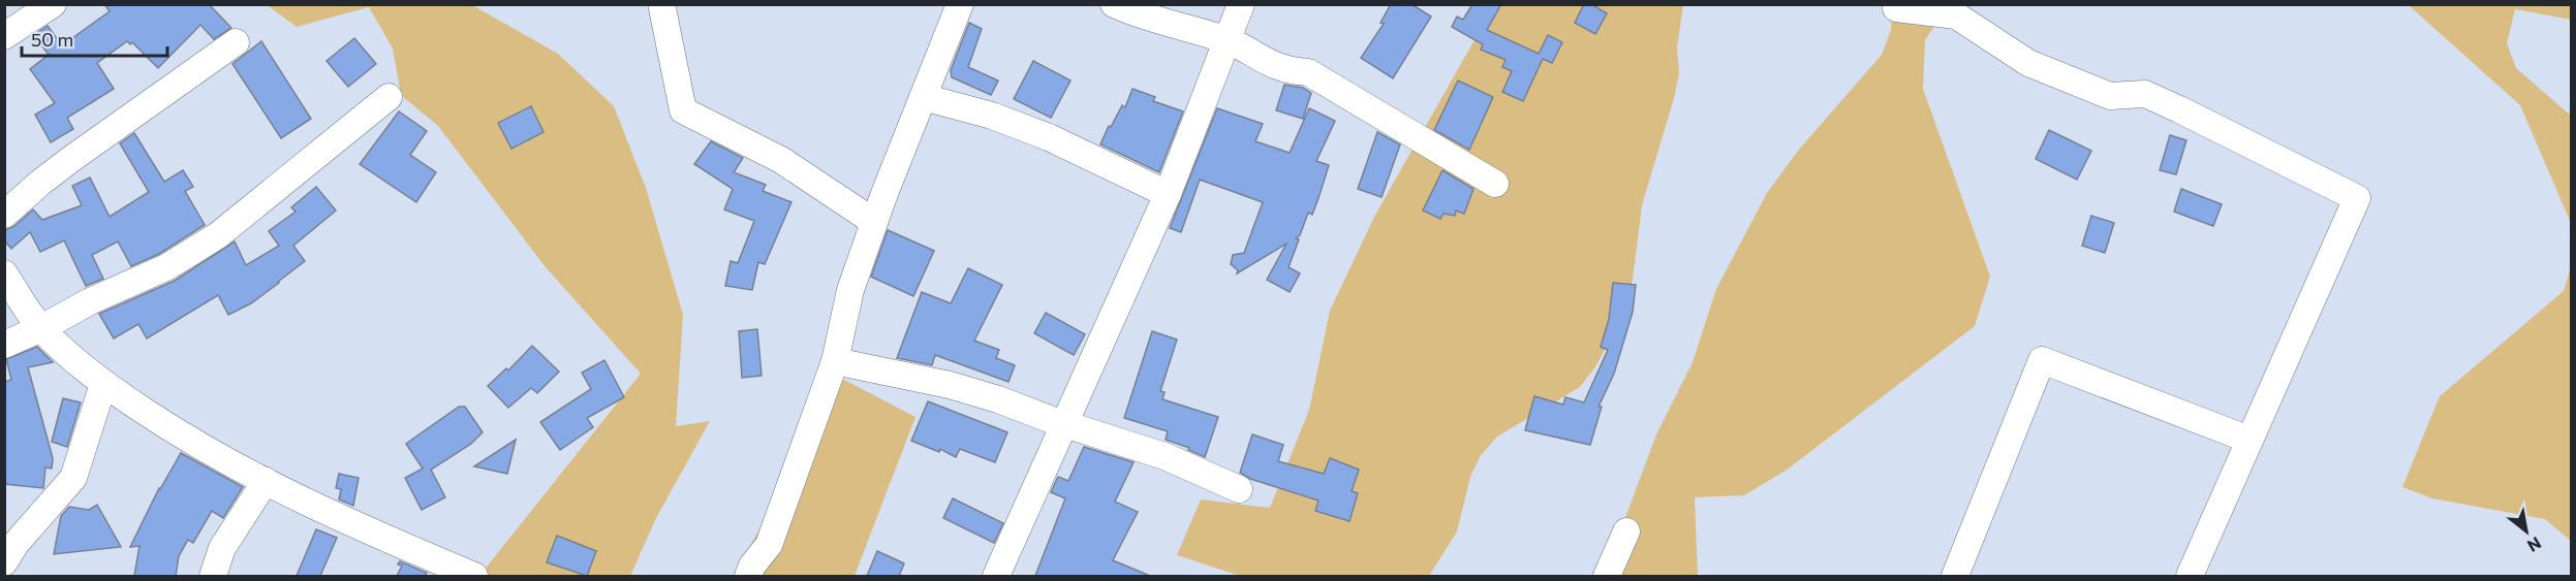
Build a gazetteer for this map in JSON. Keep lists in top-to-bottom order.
{
  "scale_bar": "50 m",
  "north": "bottom right"
}
